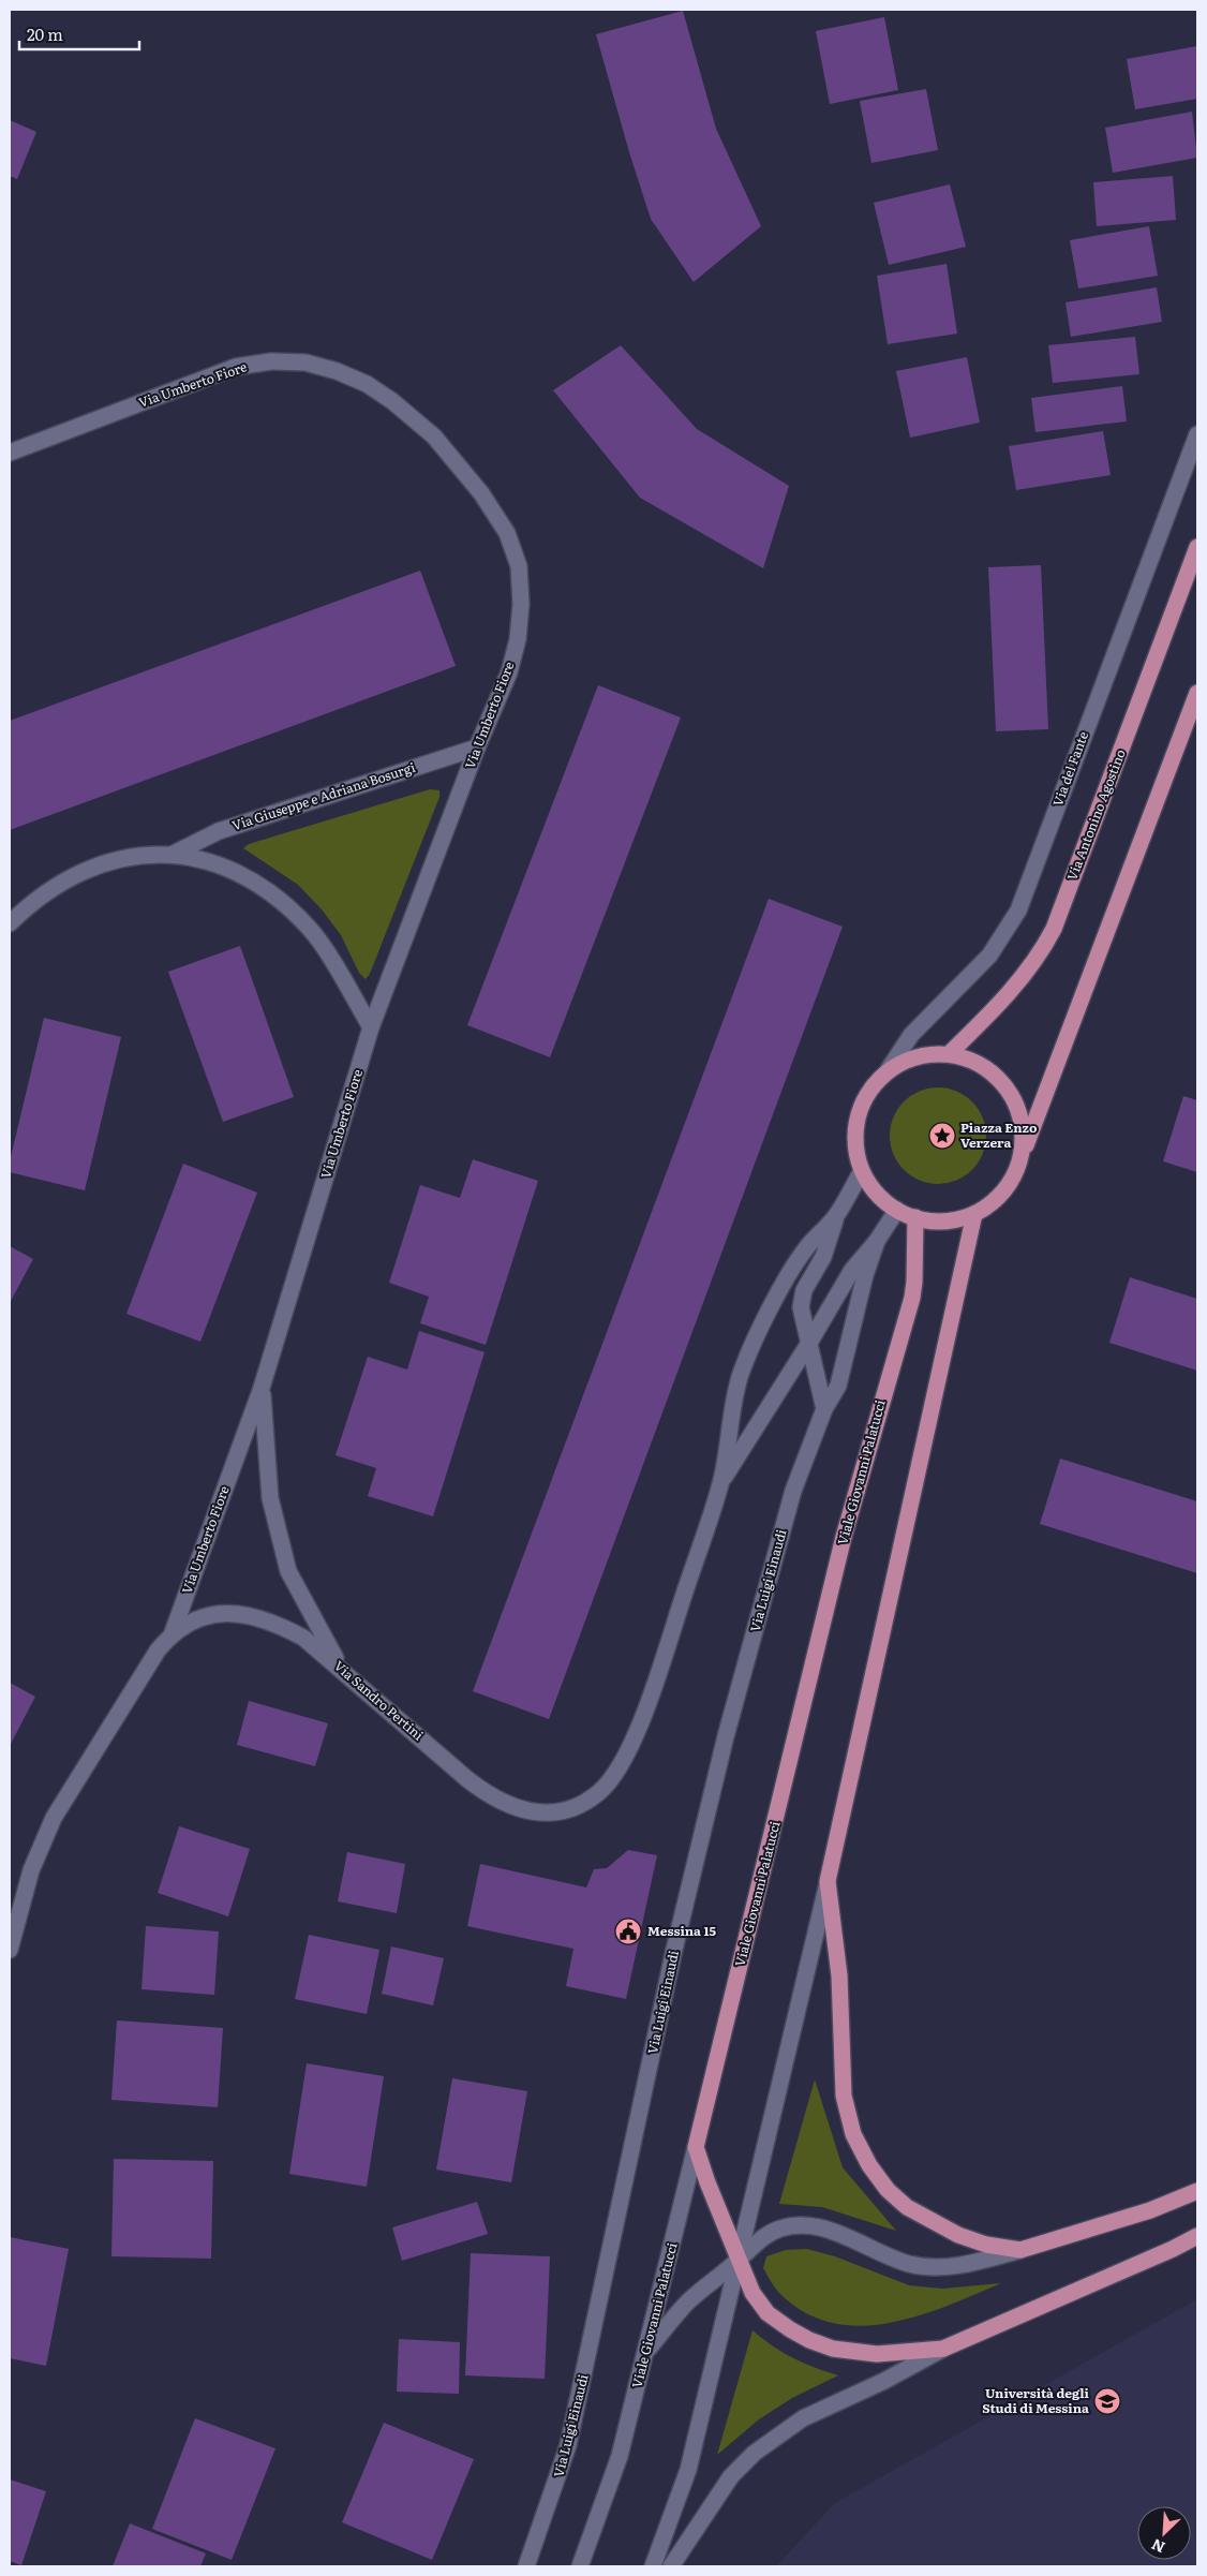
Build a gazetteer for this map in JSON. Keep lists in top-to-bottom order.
{
  "streets": {
    "main road": ["Via Antonino Agostino", "Viale Giovanni Palatucci"],
    "street": [
      "Via Umberto Fiore",
      "Via del Fante",
      "Via Giuseppe e Adriana Bosurgi",
      "Via Luigi Einaudi",
      "Via Sandro Pertini"
    ]
  },
  "crossings": [
    ["Via Umberto Fiore", "Via Giuseppe e Adriana Bosurgi"],
    ["Via Umberto Fiore", "Via Sandro Pertini"],
    ["Via del Fante", "Via Antonino Agostino"],
    ["Via del Fante", "Viale Giovanni Palatucci"],
    ["Via Antonino Agostino", "Viale Giovanni Palatucci"]
  ],
  "places": {
    "place": ["Piazza Enzo Verzera"],
    "public building": ["Messina 15"],
    "school or university": ["Università degli Studi di Messina"]
  },
  "scale_bar": "20 m",
  "north": "bottom left"
}
